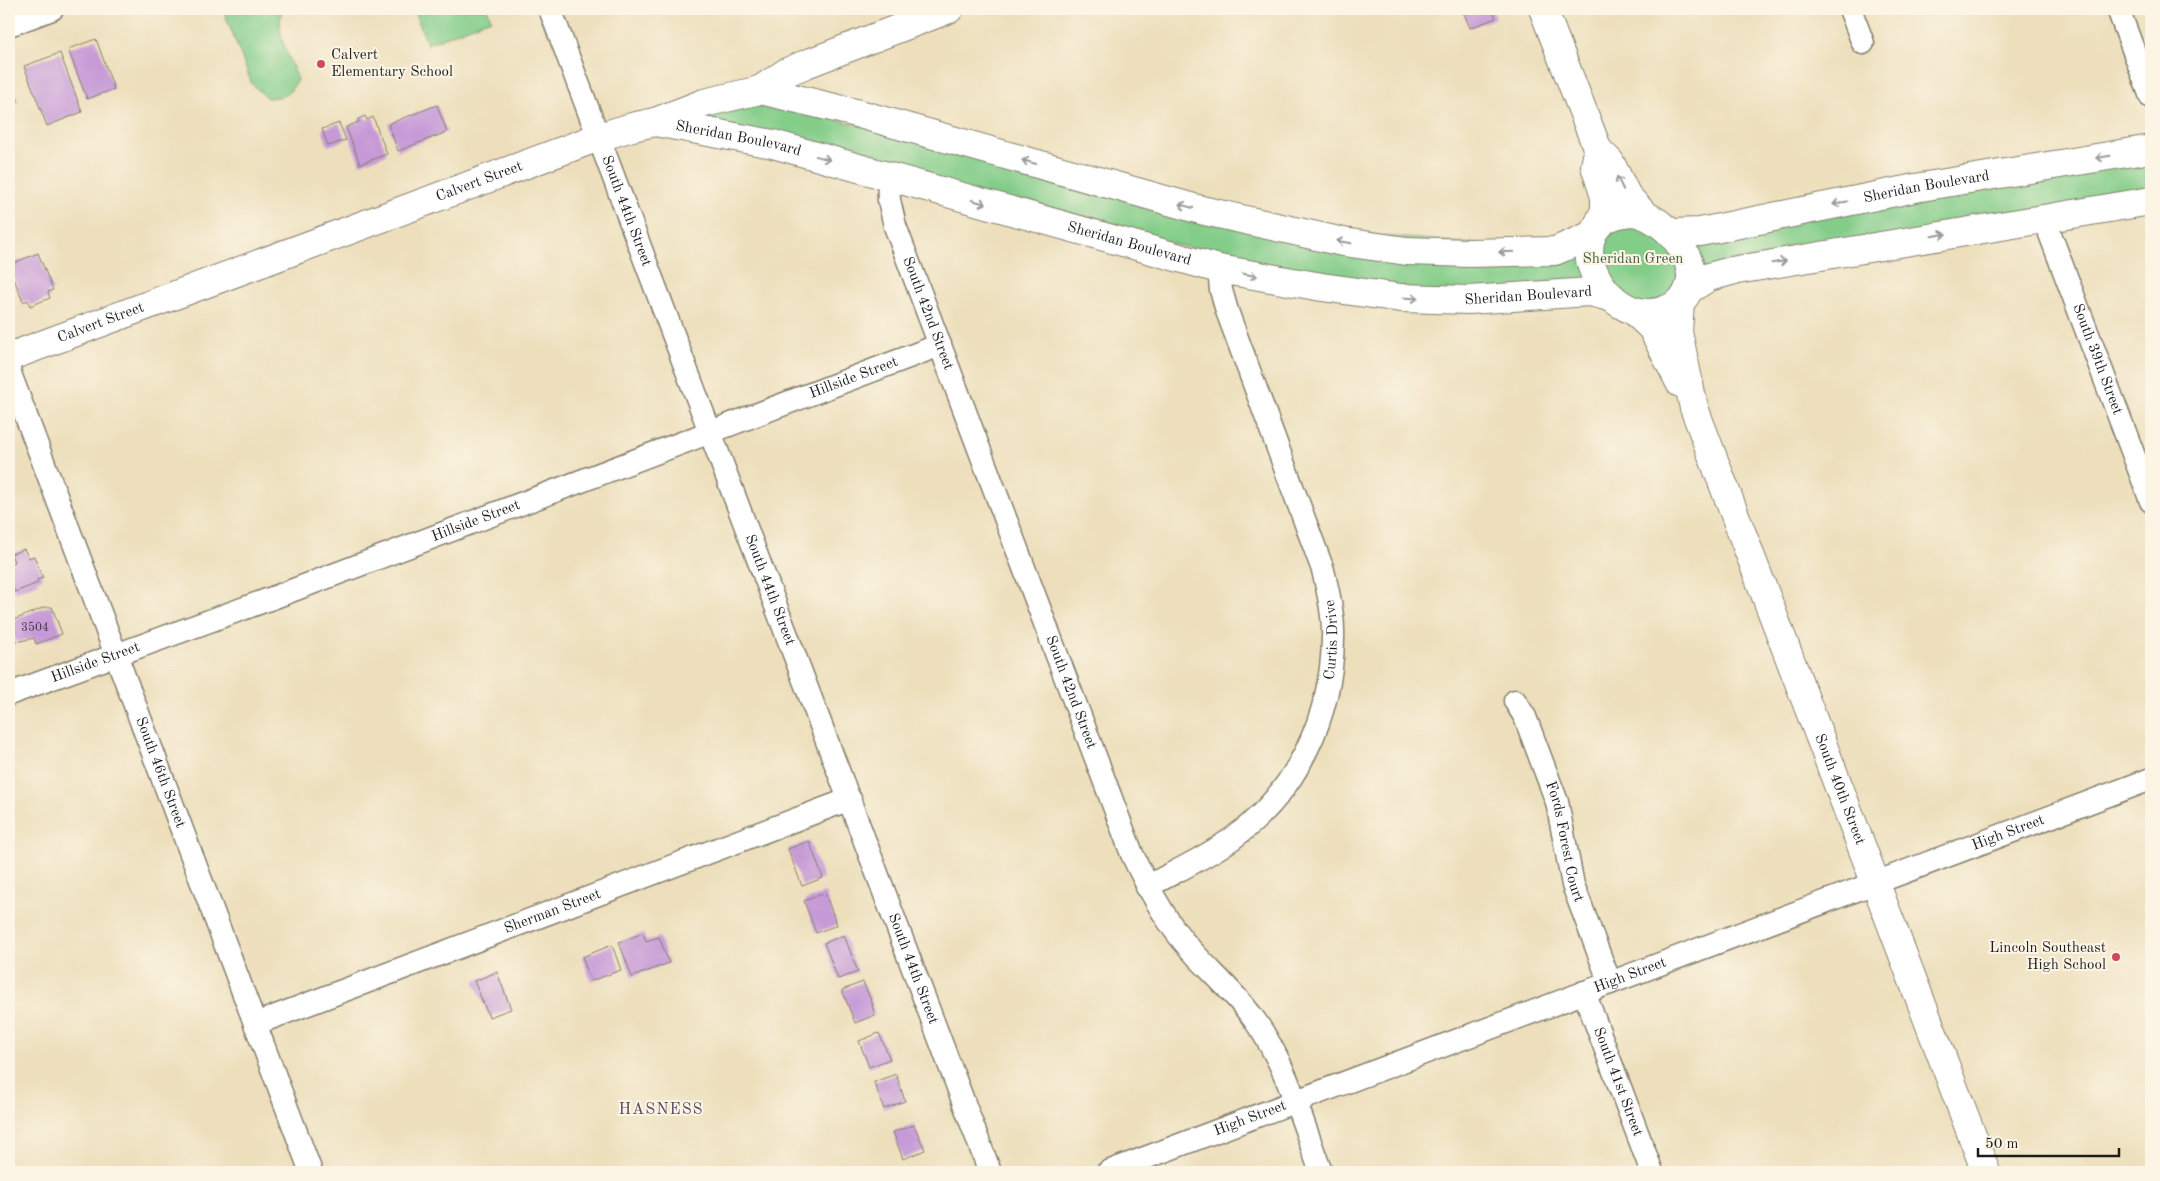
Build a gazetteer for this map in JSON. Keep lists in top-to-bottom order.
{
  "streets": {
    "main road": ["Sheridan Boulevard", "Calvert Street", "South 40th Street"],
    "street": [
      "South 44th Street",
      "South 42nd Street",
      "South 39th Street",
      "Hillside Street",
      "Curtis Drive",
      "South 46th Street",
      "High Street",
      "Fords Forest Court",
      "Sherman Street",
      "South 41st Street"
    ]
  },
  "crossings": [
    ["Sheridan Boulevard", "Calvert Street"],
    ["Sheridan Boulevard", "South 42nd Street"],
    ["Sheridan Boulevard", "Curtis Drive"],
    ["Sheridan Boulevard", "South 40th Street"],
    ["Calvert Street", "South 44th Street"],
    ["South 44th Street", "Hillside Street"],
    ["South 44th Street", "Sherman Street"],
    ["South 42nd Street", "Hillside Street"],
    ["South 42nd Street", "Curtis Drive"],
    ["South 42nd Street", "High Street"],
    ["Hillside Street", "South 46th Street"],
    ["South 46th Street", "Sherman Street"],
    ["South 40th Street", "High Street"],
    ["High Street", "Fords Forest Court"],
    ["High Street", "South 41st Street"]
  ],
  "districts": ["HASNESS"],
  "parks": ["Sheridan Green"],
  "places": ["Calvert Elementary School", "Lincoln Southeast High School"],
  "house_numbers": ["3504"],
  "scale_bar": "50 m"
}
